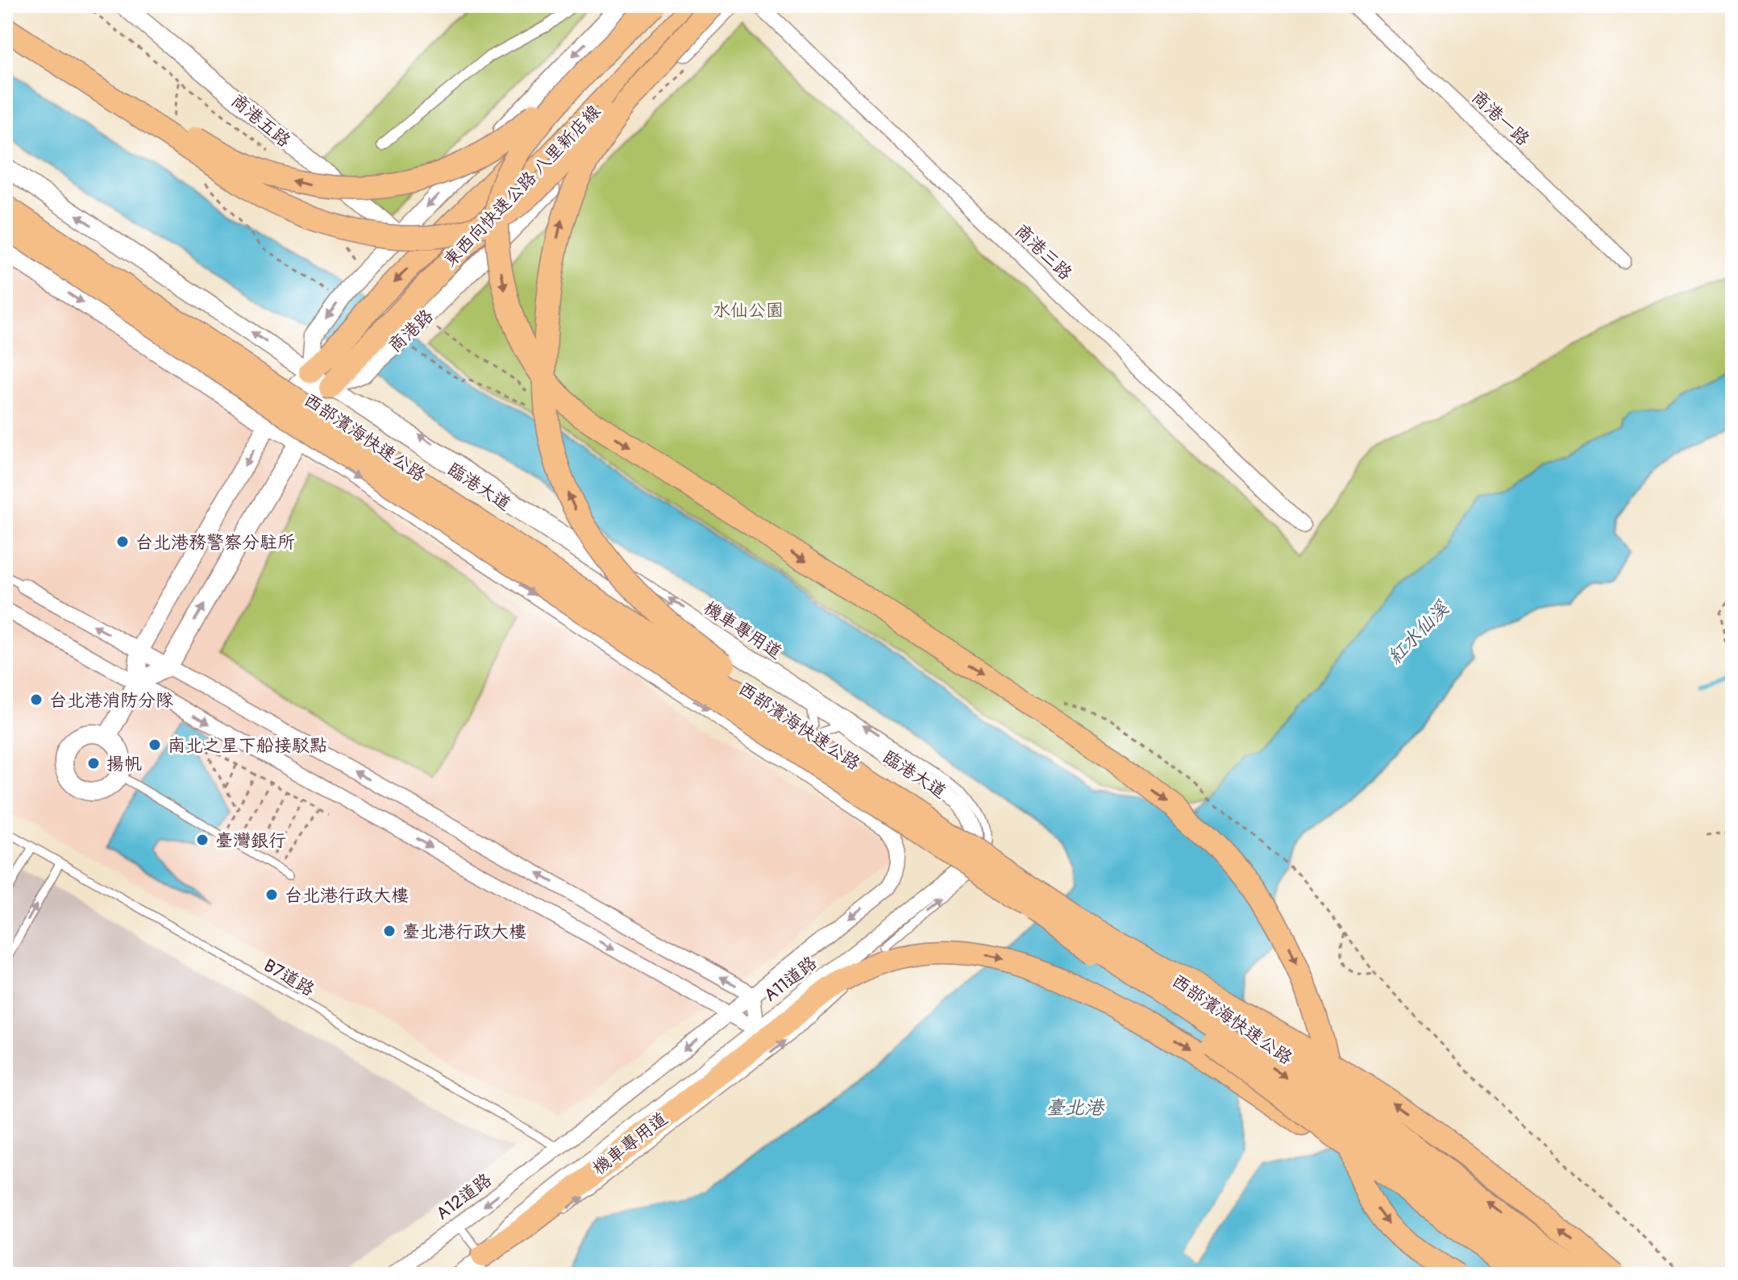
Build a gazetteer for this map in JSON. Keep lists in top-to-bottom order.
{
  "streets": {
    "highway": ["東西向快速公路 八里新店線", "西部濱海快速公路"],
    "street": [
      "商港一路",
      "商港五路",
      "商港三路",
      "商港路",
      "臨港大道",
      "A11道路",
      "A12道路"
    ],
    "lane": ["機車專用道", "B7道路"]
  },
  "crossings": [
    ["東西向快速公路 八里新店線", "商港路"],
    ["臨港大道", "機車專用道"],
    ["臨港大道", "A11道路"],
    ["B7道路", "A11道路"],
    ["B7道路", "A12道路"],
    ["A11道路", "A12道路"]
  ],
  "one_way": ["A12道路"],
  "water": ["紅水仙溪", "臺北港"],
  "parks": ["水仙公園"],
  "places": [
    "台北港務警察分駐所",
    "台北港消防分隊",
    "南北之星下船接駁點",
    "揚帆",
    "臺灣銀行",
    "台北港行政大樓",
    "臺北港行政大樓"
  ]
}
